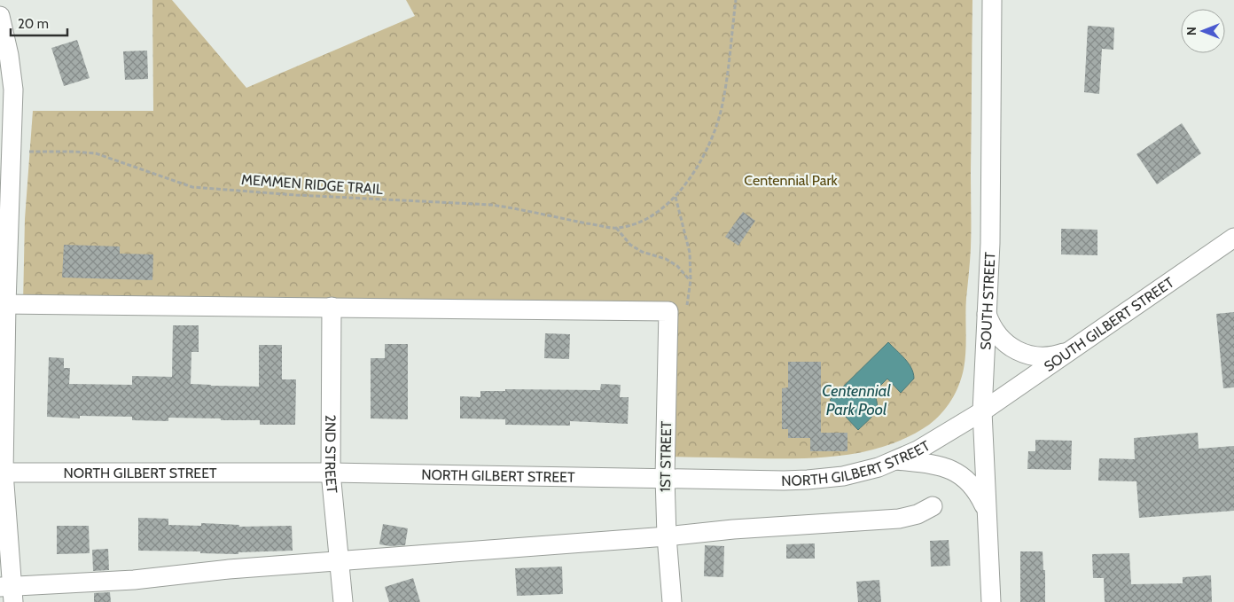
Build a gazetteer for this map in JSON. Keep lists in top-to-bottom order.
{
  "streets": {
    "street": [
      "SOUTH STREET",
      "SOUTH GILBERT STREET",
      "2ND STREET",
      "1ST STREET",
      "NORTH GILBERT STREET"
    ],
    "path": ["MEMMEN RIDGE TRAIL"]
  },
  "crossings": [
    ["SOUTH STREET", "SOUTH GILBERT STREET"],
    ["SOUTH STREET", "NORTH GILBERT STREET"],
    ["SOUTH GILBERT STREET", "NORTH GILBERT STREET"],
    ["2ND STREET", "NORTH GILBERT STREET"],
    ["1ST STREET", "NORTH GILBERT STREET"]
  ],
  "water": ["Centennial Park Pool"],
  "parks": ["Centennial Park"],
  "scale_bar": "20 m",
  "north": "left"
}
